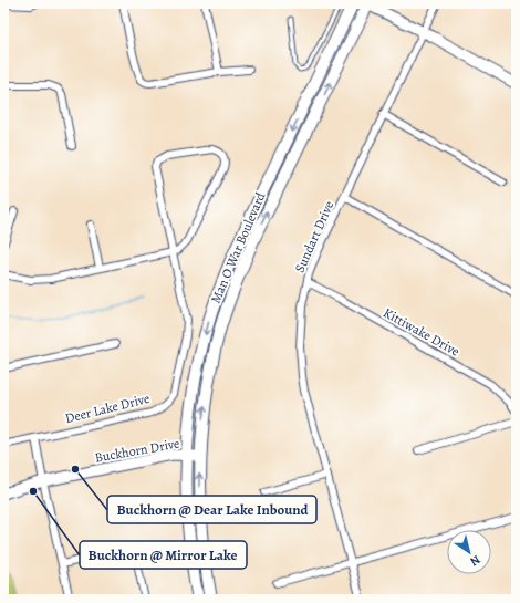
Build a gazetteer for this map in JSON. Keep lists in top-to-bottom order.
{
  "streets": {
    "main road": ["Man O War Boulevard"],
    "street": [
      "Sundart Drive",
      "Kittiwake Drive",
      "Deer Lake Drive",
      "Buckhorn Drive"
    ]
  },
  "crossings": [
    ["Sundart Drive", "Kittiwake Drive"],
    ["Man O War Boulevard", "Buckhorn Drive"]
  ],
  "places": ["Buckhorn @ Dear Lake Inbound", "Buckhorn @ Mirror Lake"],
  "north": "bottom right"
}
